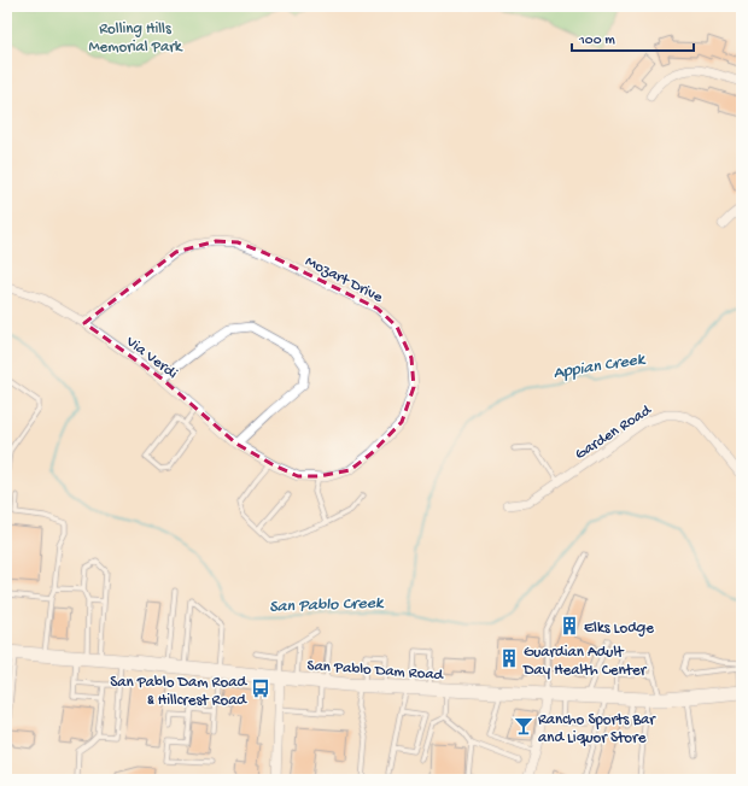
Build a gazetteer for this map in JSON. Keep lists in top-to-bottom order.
{
  "streets": {
    "main road": ["San Pablo Dam Road"],
    "street": ["Mozart Drive", "Via Verdi", "Garden Road"]
  },
  "crossings": [
    ["Mozart Drive", "Via Verdi"]
  ],
  "water": ["Appian Creek", "San Pablo Creek"],
  "parks": ["Rolling Hills Memorial Park"],
  "places": {
    "building": ["Elks Lodge", "Guardian Adult Day Health Center"],
    "bus stop": ["San Pablo Dam Road & Hillcrest Road"],
    "bar": ["Rancho Sports Bar and Liquor Store"]
  },
  "scale_bar": "100 m"
}
